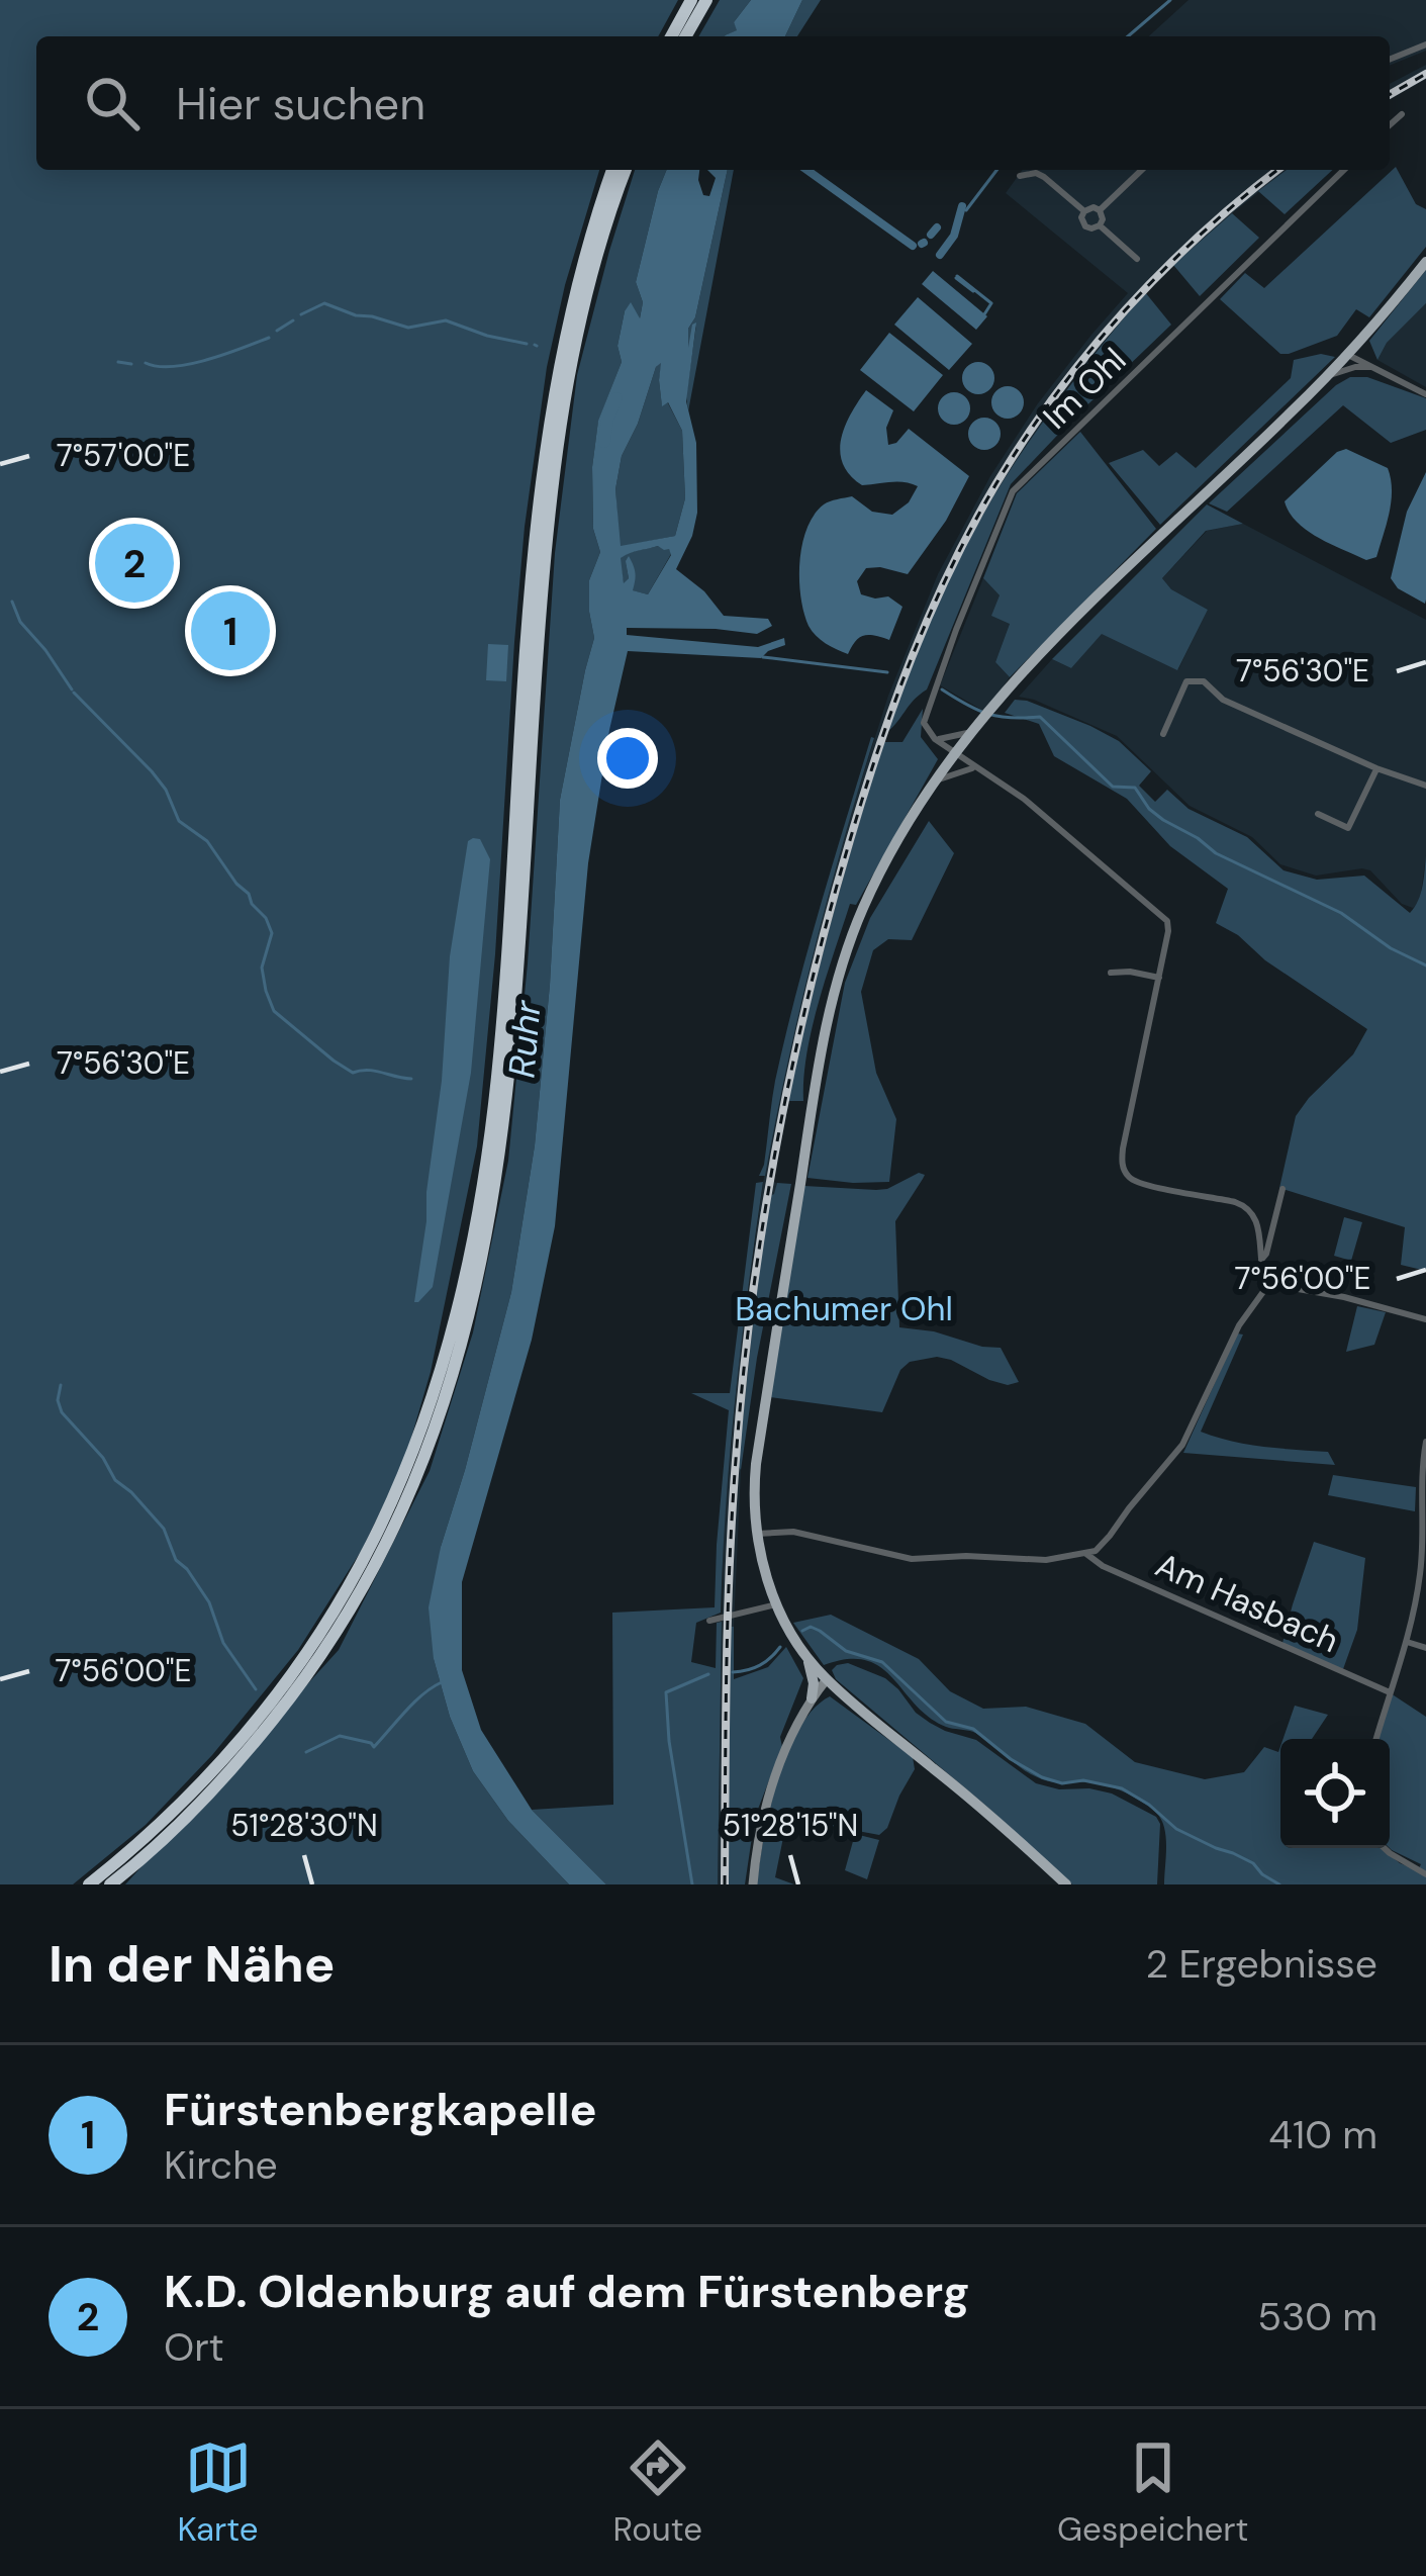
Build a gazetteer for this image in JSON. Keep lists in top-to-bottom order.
{
  "streets": {
    "street": ["Im Ohl", "Am Hasbach"]
  },
  "water": ["Ruhr"],
  "parks": ["Bachumer Ohl"],
  "page": {
    "search": "Hier suchen",
    "pins": ["2", "1"],
    "heading": ["In der Nähe", "2 Ergebnisse"],
    "list": [
      {
        "mark": "1",
        "name": "Fürstenbergkapelle",
        "note": "Kirche",
        "value": "410 m"
      },
      {
        "mark": "2",
        "name": "K.D. Oldenburg auf dem Fürstenberg",
        "note": "Ort",
        "value": "530 m"
      }
    ],
    "nav": ["Karte", "Route", "Gespeichert"]
  },
  "coordinates": [
    "7°57'00\"E",
    "7°56'30\"E",
    "7°56'00\"E",
    "51°28'30\"N",
    "51°28'15\"N"
  ]
}
